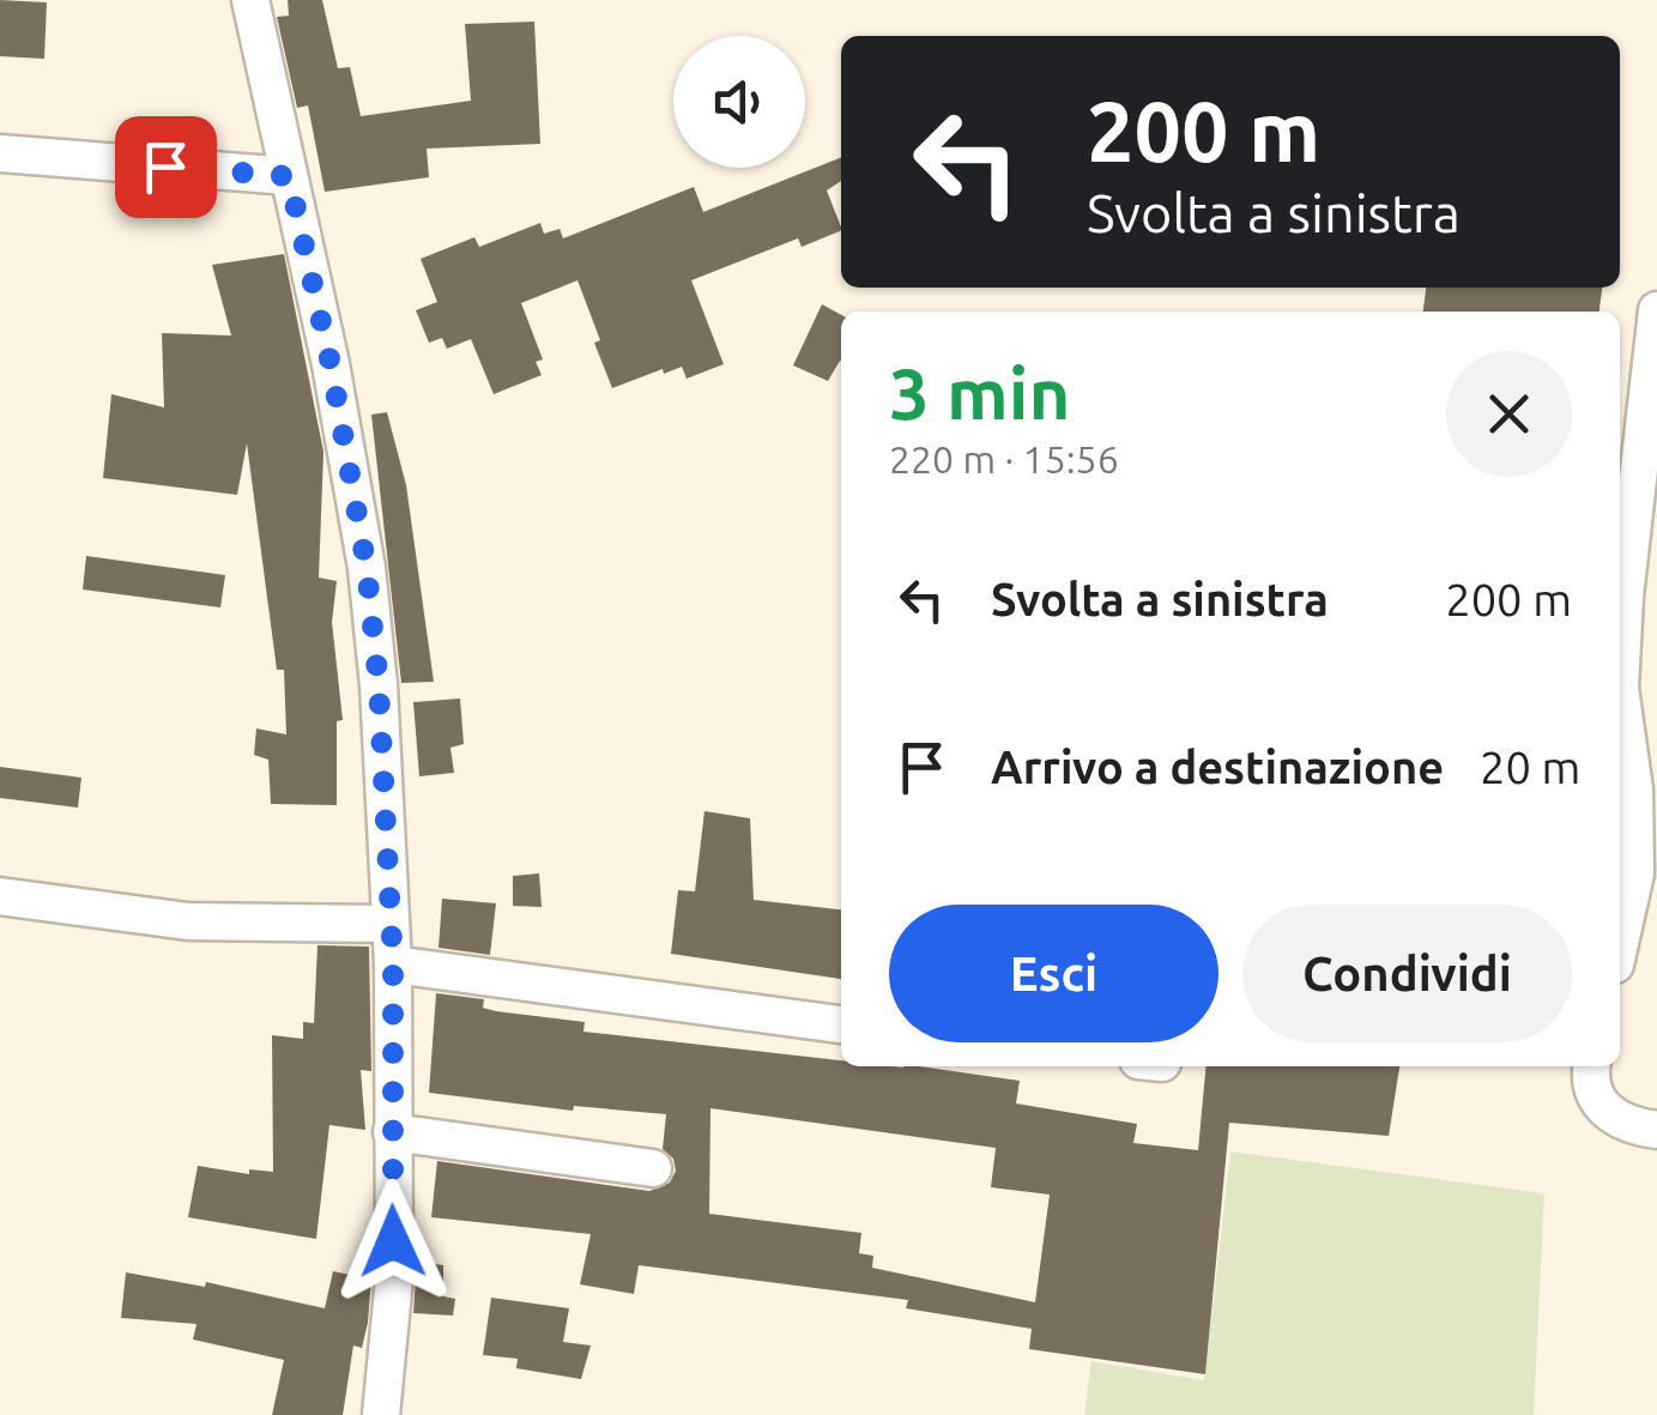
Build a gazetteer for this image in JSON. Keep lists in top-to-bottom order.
{
  "page": {
    "turn": ["200 m", "Svolta a sinistra"],
    "heading": ["3 min", "220 m · 15:56"],
    "list": [
      {
        "name": "Svolta a sinistra",
        "value": "200 m"
      },
      {
        "name": "Arrivo a destinazione",
        "value": "20 m"
      }
    ],
    "buttons": ["Esci", "Condividi"]
  }
}
